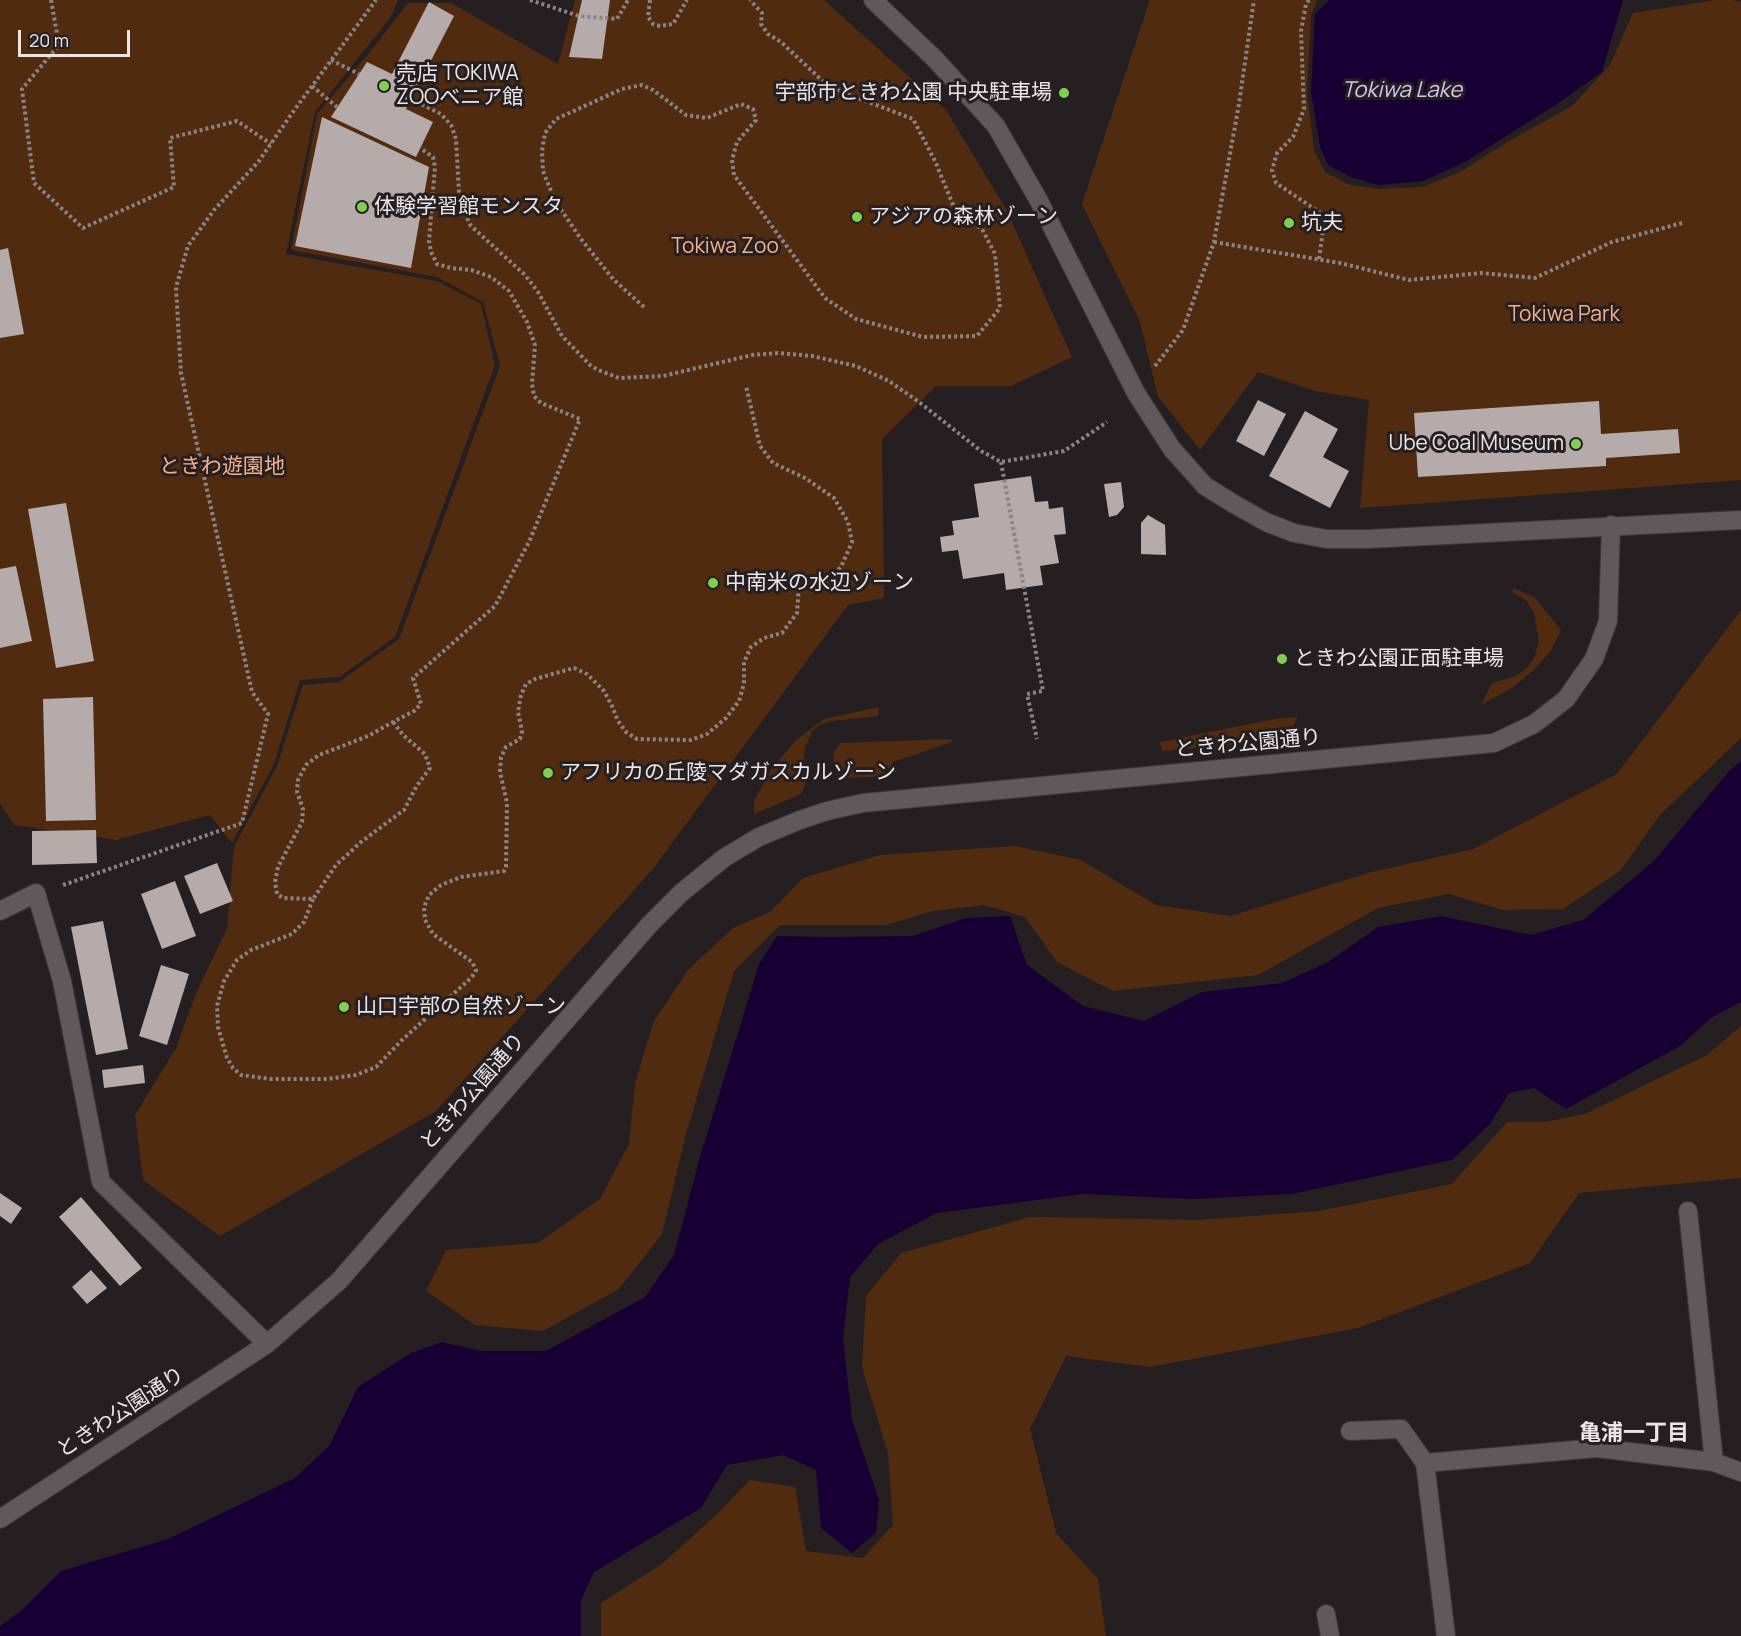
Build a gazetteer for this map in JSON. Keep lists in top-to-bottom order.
{
  "streets": {
    "street": ["ときわ公園通り"]
  },
  "districts": ["亀浦一丁目"],
  "water": ["Tokiwa Lake"],
  "parks": ["Tokiwa Zoo", "Tokiwa Park", "ときわ遊園地"],
  "places": [
    "売店 TOKIWA ZOOべニア館",
    "宇部市ときわ公園 中央駐車場",
    "体験学習館モンスタ",
    "アジアの森林ゾーン",
    "坑夫",
    "Ube Coal Museum",
    "中南米の水辺ゾーン",
    "ときわ公園正面駐車場",
    "アフリカの丘陵マダガスカルゾーン",
    "山口宇部の自然ゾーン"
  ],
  "scale_bar": "20 m"
}
